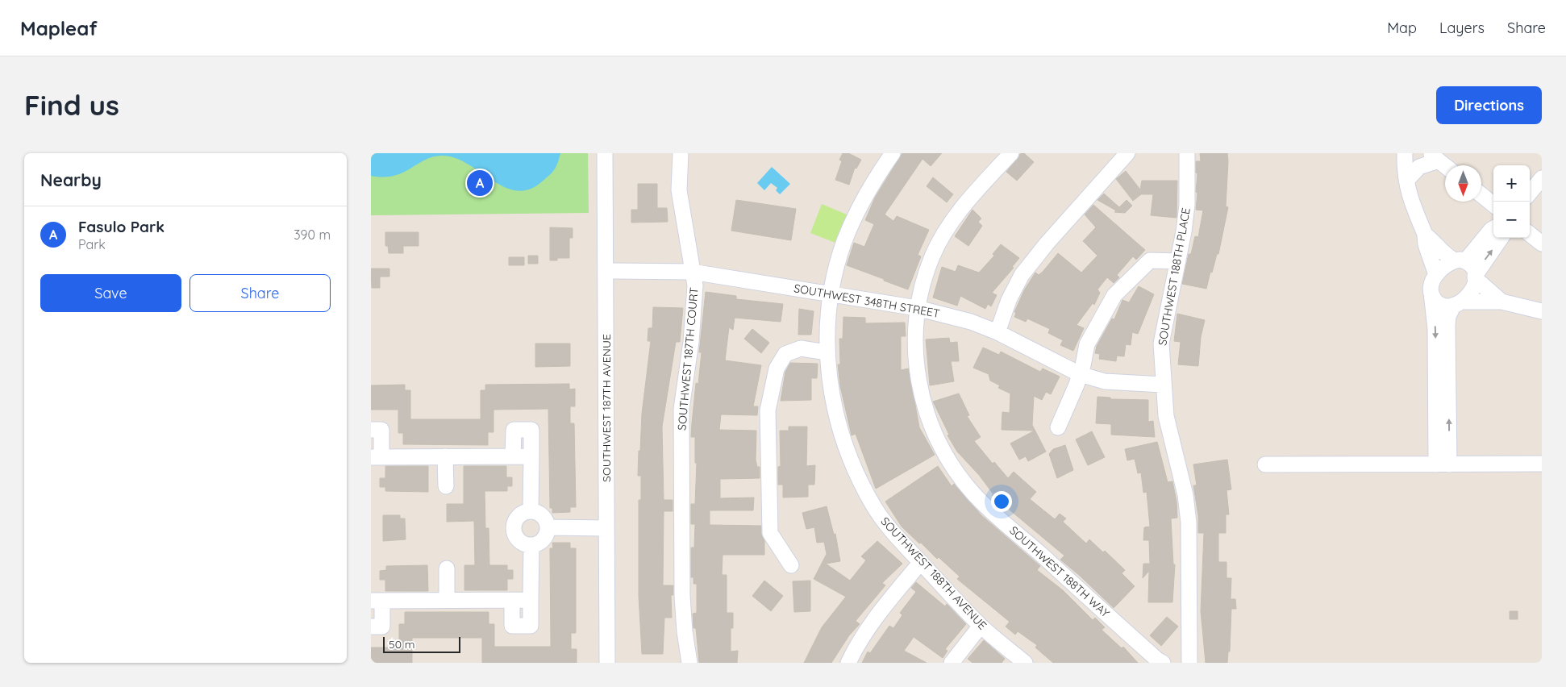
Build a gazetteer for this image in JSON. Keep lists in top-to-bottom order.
{
  "streets": {
    "street": [
      "SOUTHWEST 188TH PLACE",
      "SOUTHWEST 348TH STREET",
      "SOUTHWEST 187TH COURT",
      "SOUTHWEST 187TH AVENUE",
      "SOUTHWEST 188TH WAY",
      "SOUTHWEST 188TH AVENUE"
    ]
  },
  "crossings": [
    ["SOUTHWEST 188TH PLACE", "SOUTHWEST 348TH STREET"],
    ["SOUTHWEST 348TH STREET", "SOUTHWEST 187TH COURT"],
    ["SOUTHWEST 348TH STREET", "SOUTHWEST 187TH AVENUE"],
    ["SOUTHWEST 348TH STREET", "SOUTHWEST 188TH WAY"],
    ["SOUTHWEST 348TH STREET", "SOUTHWEST 188TH AVENUE"]
  ],
  "scale_bar": "50 m",
  "north": "bottom",
  "page": {
    "header": "Mapleaf",
    "nav": ["Map", "Layers", "Share"],
    "buttons": [
      "Directions",
      ["Save", "Share"]
    ],
    "title": "Find us",
    "heading": "Nearby",
    "map_buttons": ["+", "−"],
    "pins": "A",
    "list": [
      {
        "mark": "A",
        "name": "Fasulo Park",
        "note": "Park",
        "value": "390 m"
      }
    ],
    "scale": "50 m"
  }
}
